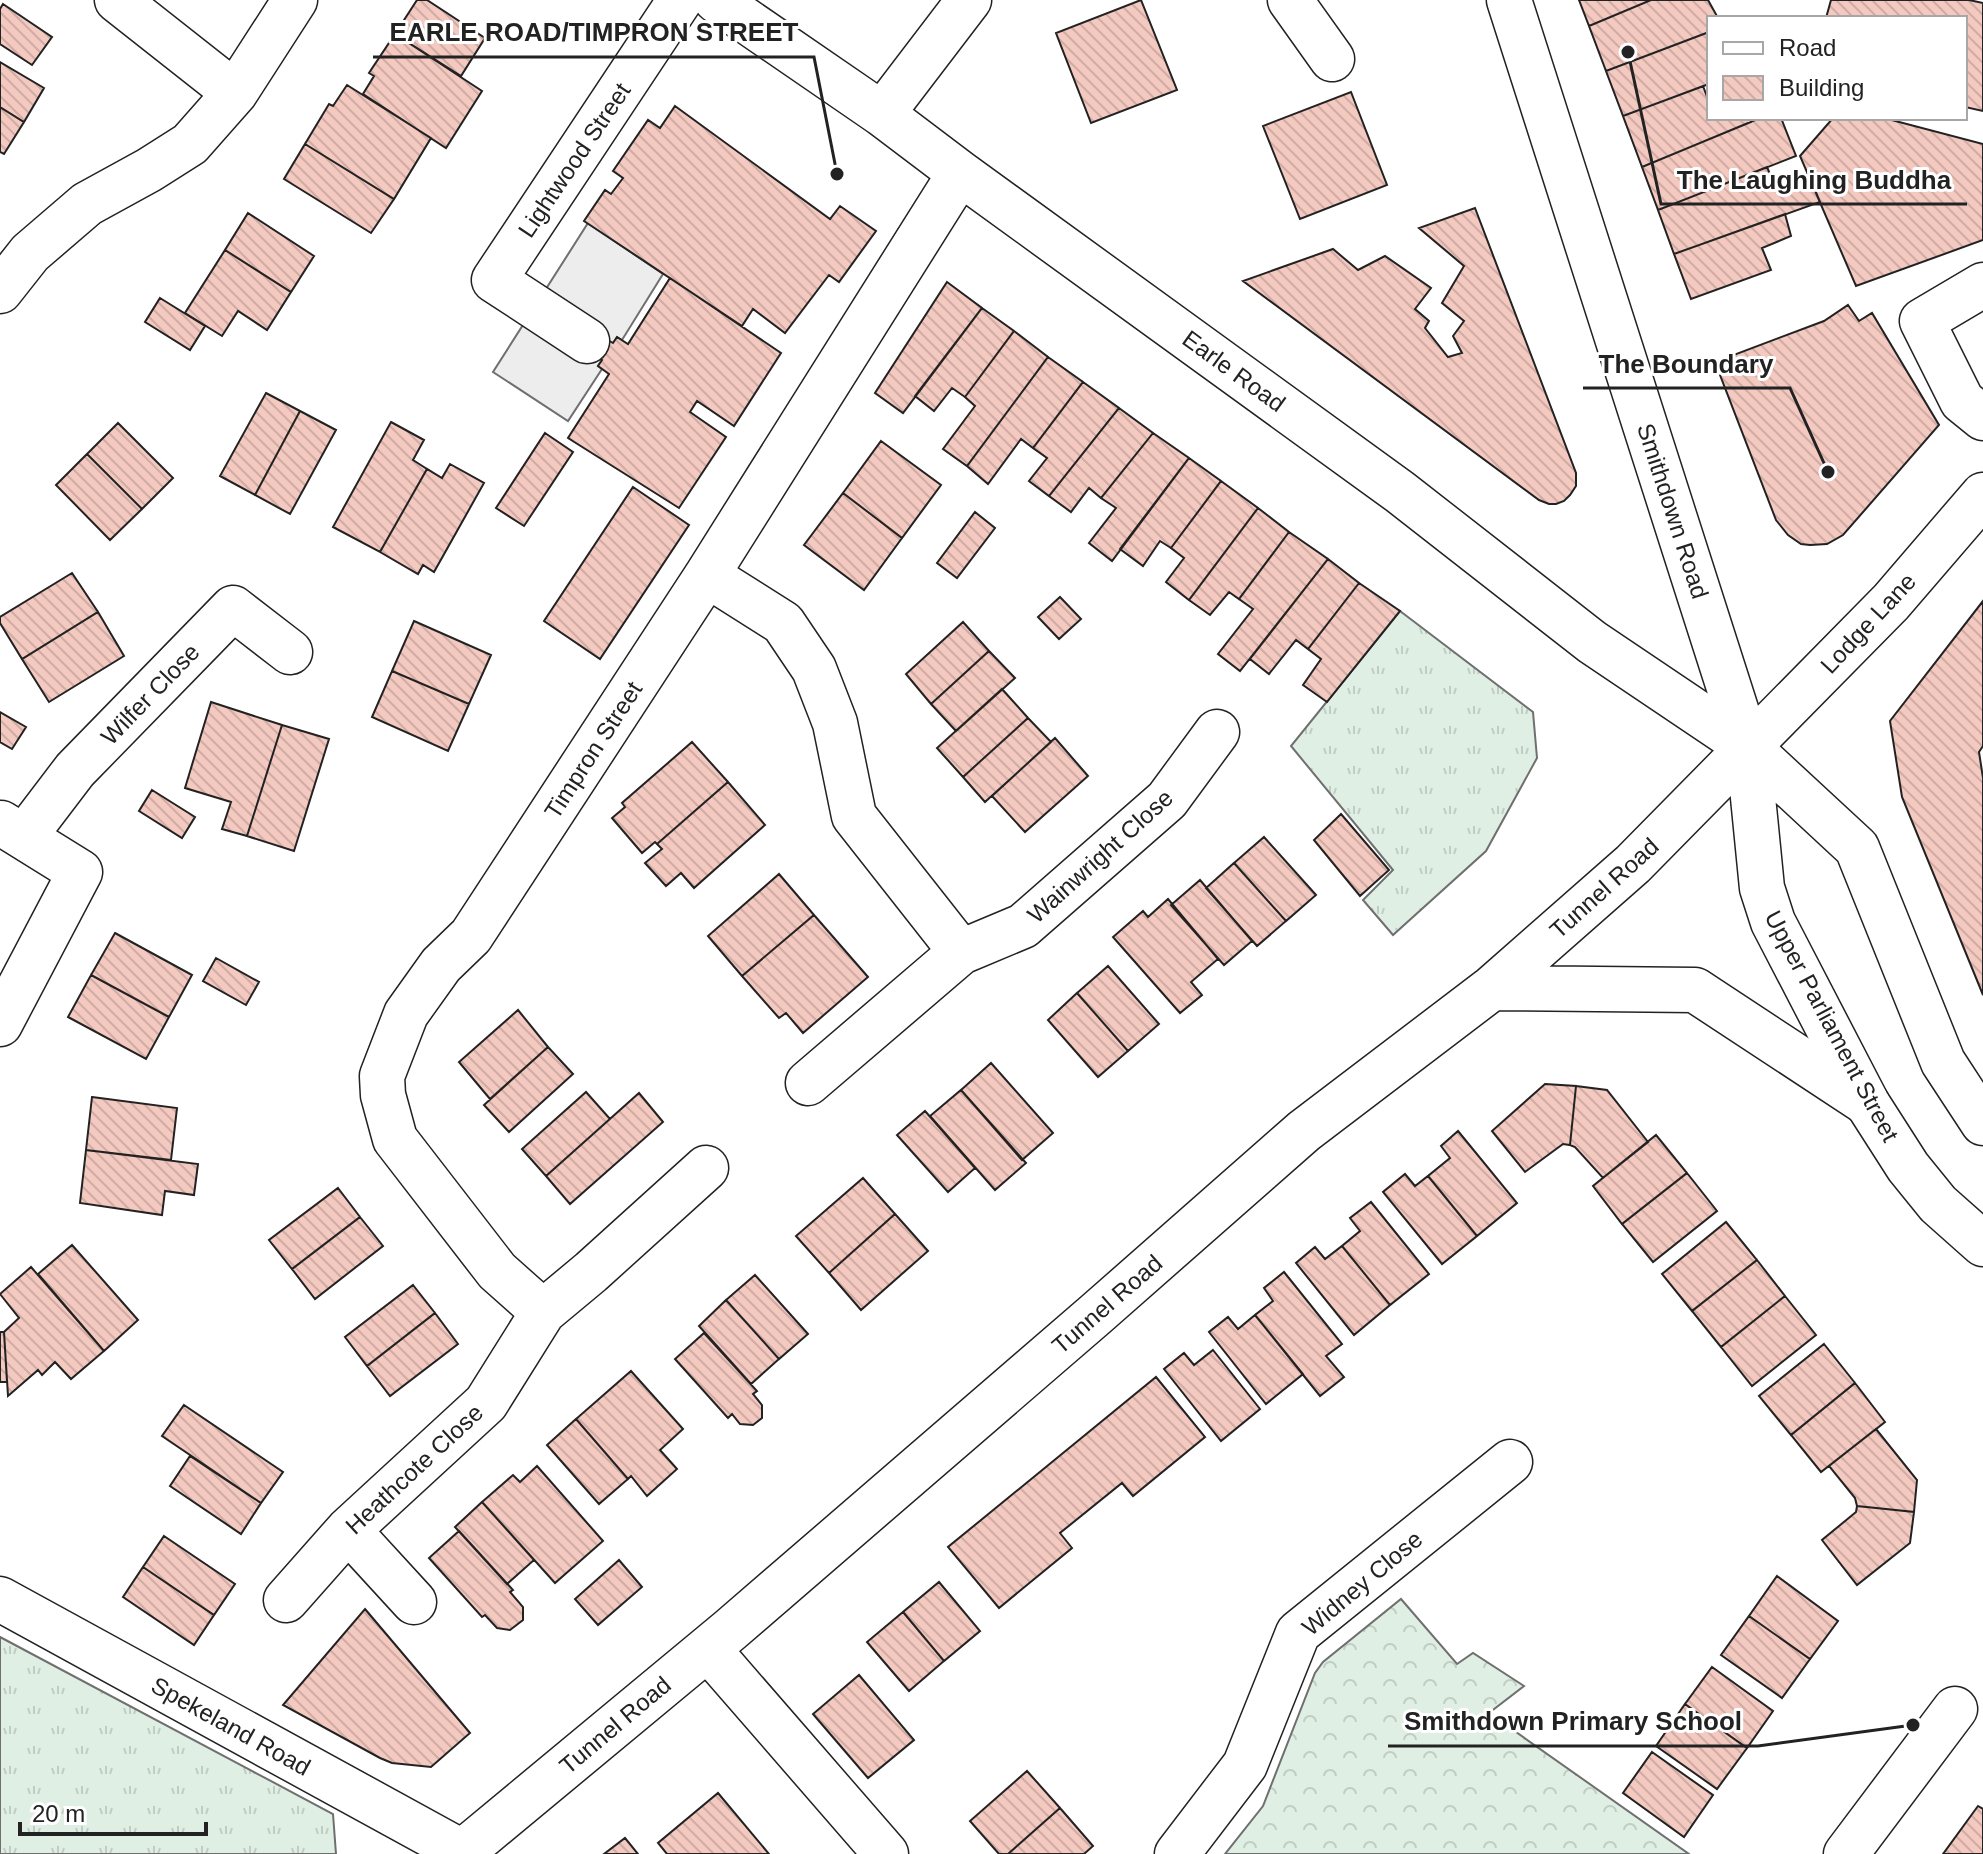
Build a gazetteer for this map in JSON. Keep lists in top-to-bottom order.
{
  "streets": {
    "main road": [
      "Lightwood Street",
      "Earle Road",
      "Smithdown Road",
      "Lodge Lane",
      "Wilfer Close",
      "Timpron Street",
      "Wainwright Close",
      "Tunnel Road",
      "Upper Parliament Street",
      "Heathcote Close",
      "Widney Close",
      "Spekeland Road"
    ]
  },
  "crossings": [
    ["Earle Road", "Smithdown Road"],
    ["Earle Road", "Lodge Lane"],
    ["Earle Road", "Timpron Street"],
    ["Earle Road", "Tunnel Road"],
    ["Earle Road", "Upper Parliament Street"],
    ["Smithdown Road", "Lodge Lane"],
    ["Smithdown Road", "Tunnel Road"],
    ["Smithdown Road", "Upper Parliament Street"],
    ["Lodge Lane", "Tunnel Road"],
    ["Lodge Lane", "Upper Parliament Street"],
    ["Timpron Street", "Heathcote Close"],
    ["Tunnel Road", "Upper Parliament Street"],
    ["Tunnel Road", "Spekeland Road"]
  ],
  "places": [
    "The Laughing Buddha",
    "EARLE ROAD/TIMPRON STREET",
    "The Boundary",
    "Smithdown Primary School"
  ],
  "legend": ["Road", "Building"],
  "scale_bar": "20 m"
}
